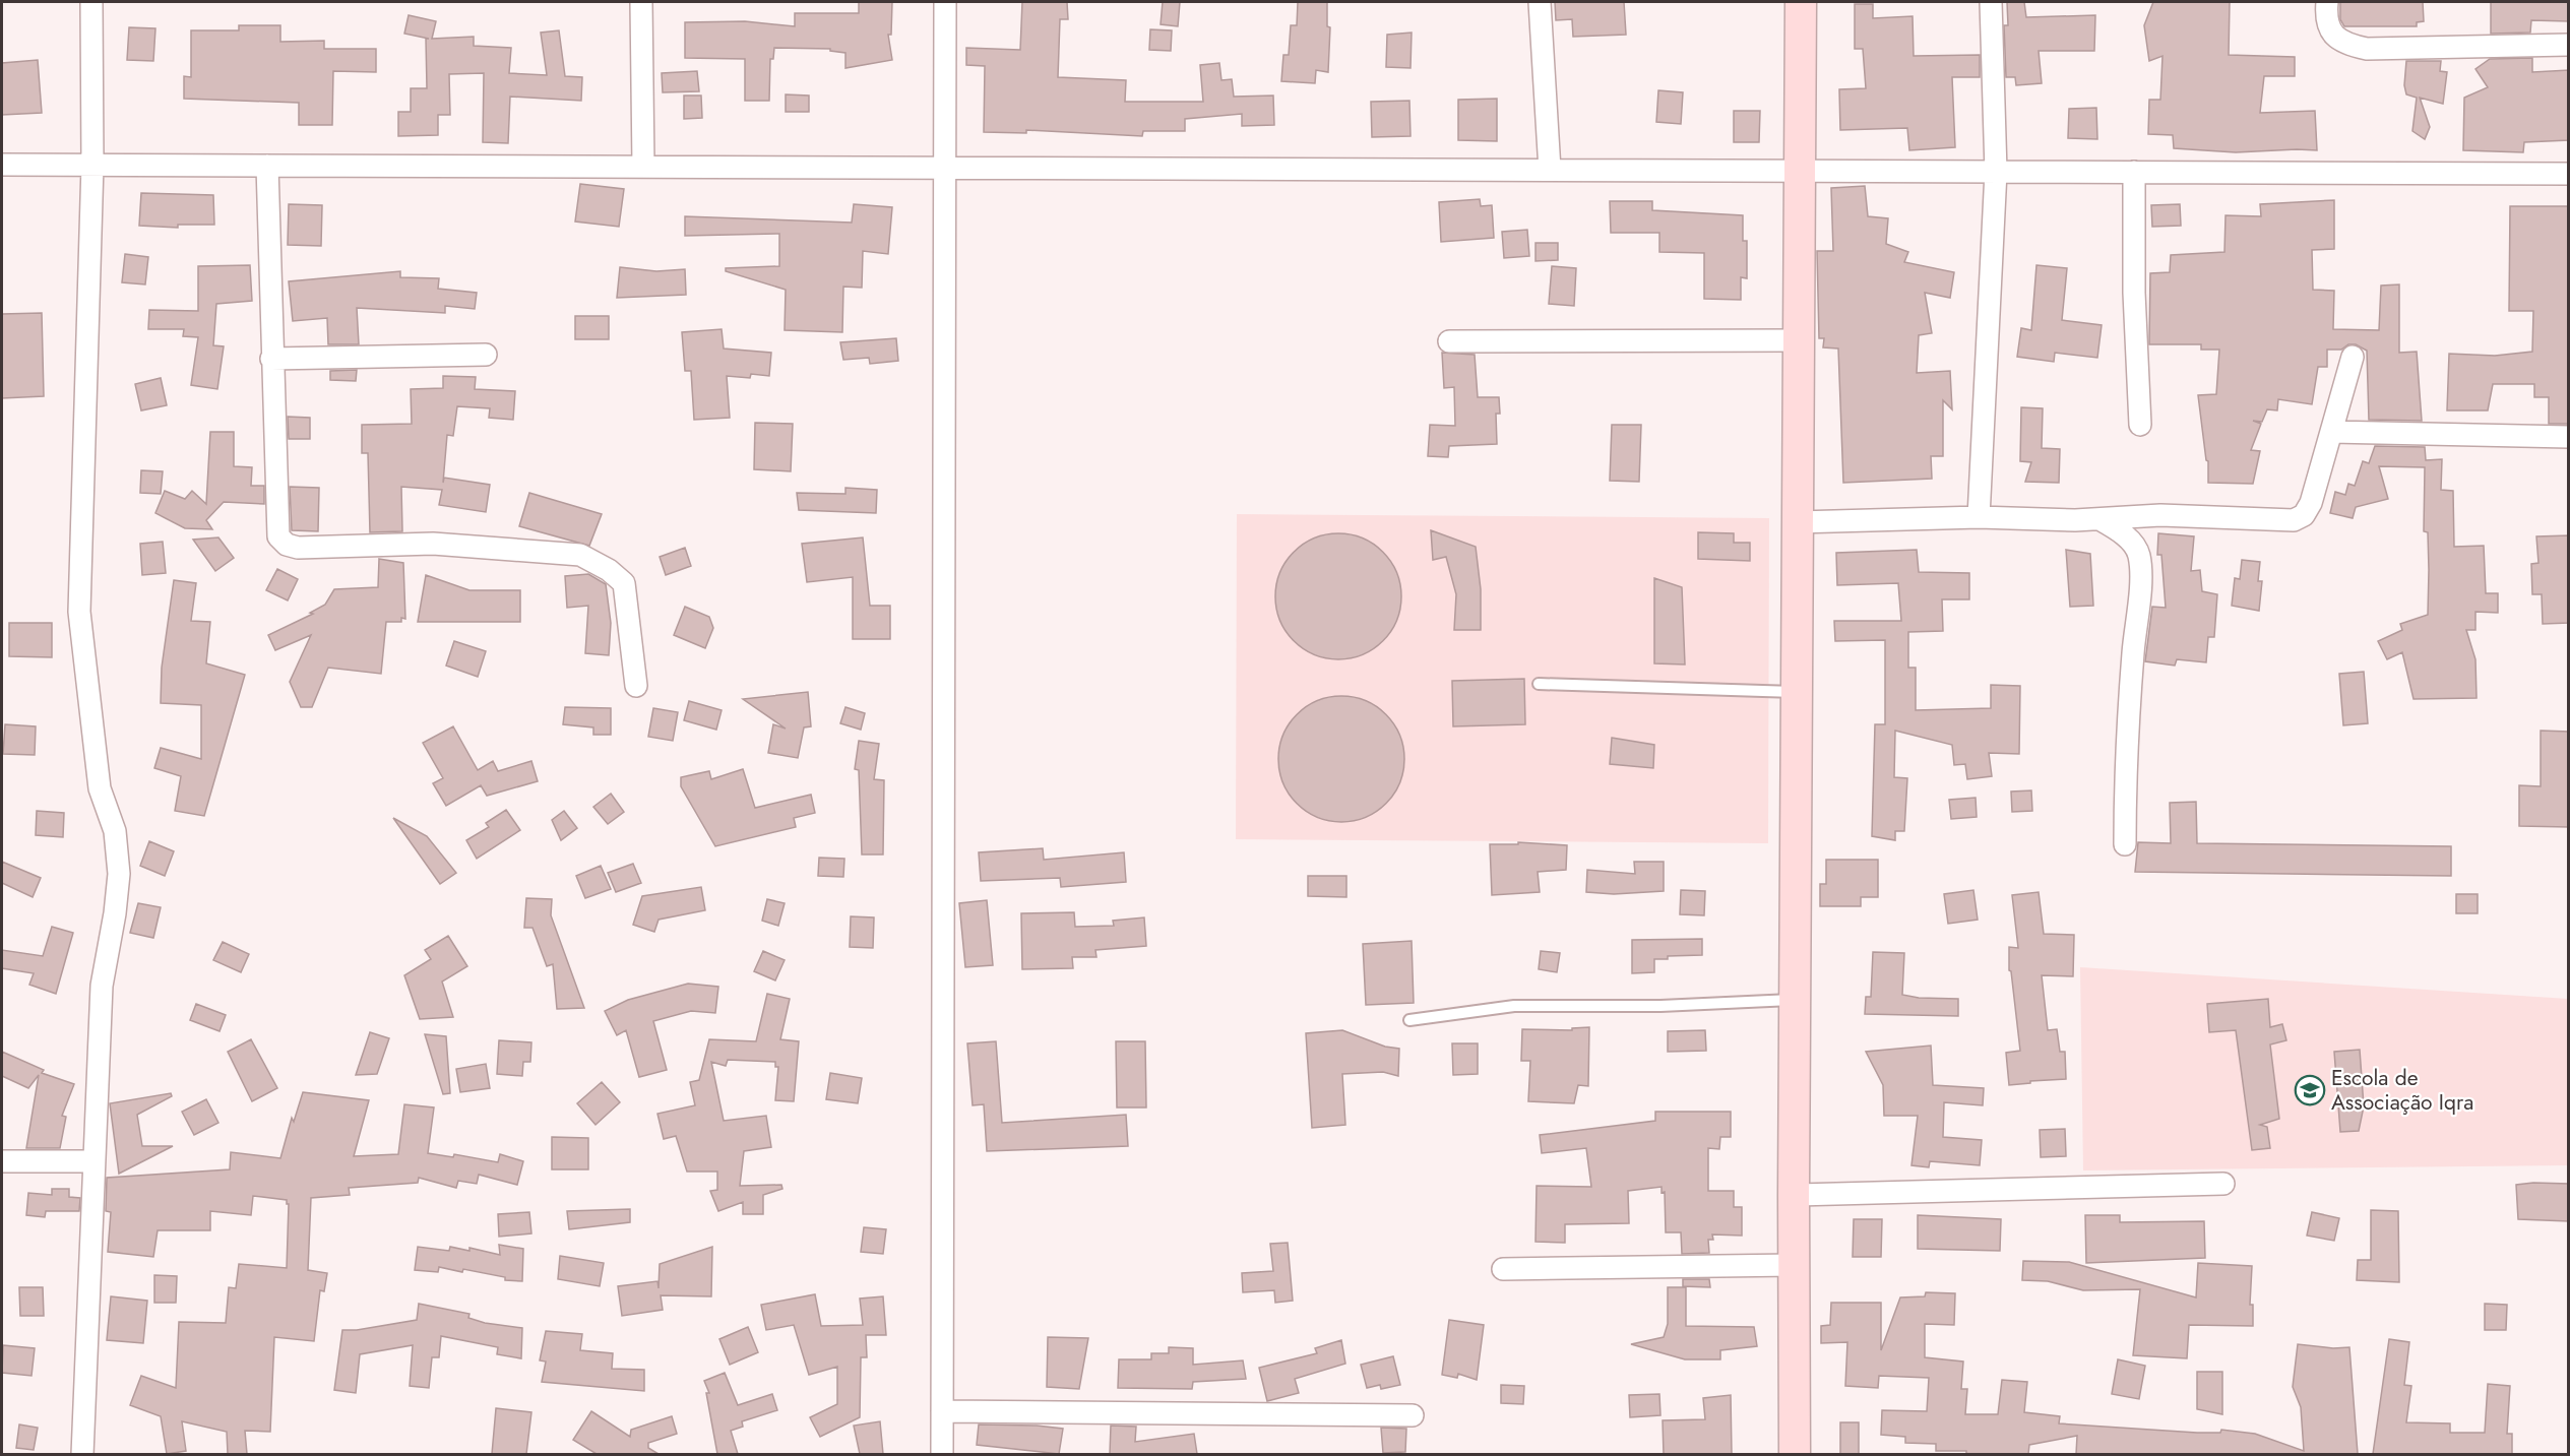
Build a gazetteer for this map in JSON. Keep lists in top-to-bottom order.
{
  "places": {
    "school or university": ["Escola de Associação Iqra"]
  }
}
